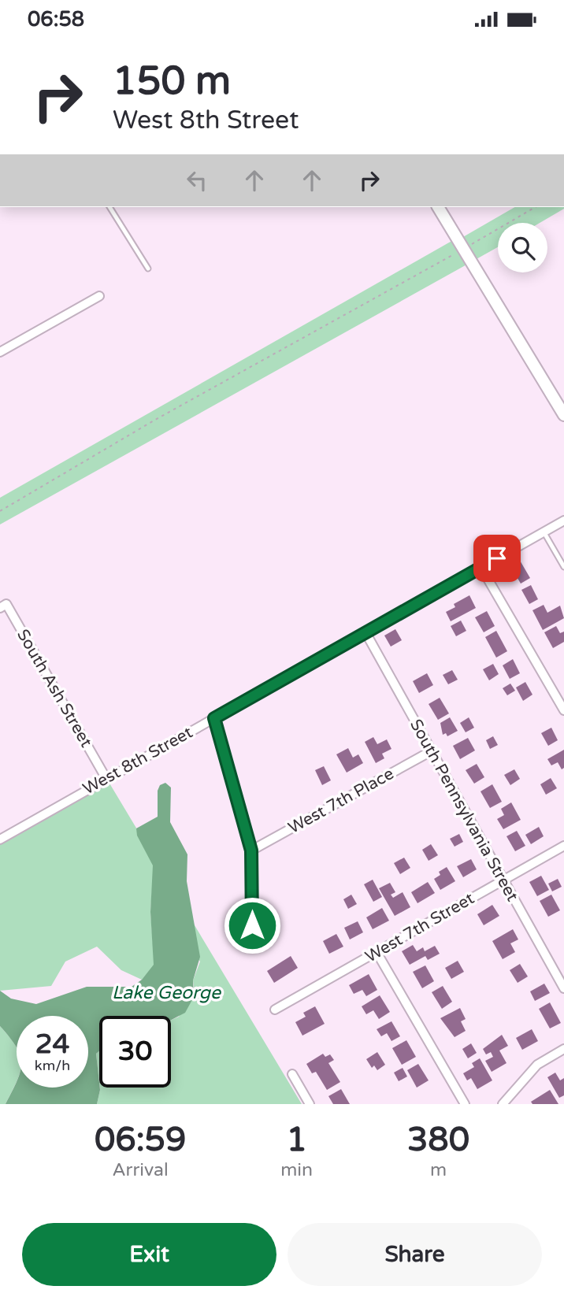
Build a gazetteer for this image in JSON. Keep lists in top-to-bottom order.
{
  "streets": {
    "street": [
      "South Ash Street",
      "West 8th Street",
      "West 7th Place",
      "South Pennsylvania Street",
      "West 7th Street"
    ]
  },
  "crossings": [
    ["South Ash Street", "West 8th Street"],
    ["West 8th Street", "South Pennsylvania Street"],
    ["West 7th Place", "South Pennsylvania Street"],
    ["South Pennsylvania Street", "West 7th Street"]
  ],
  "water": ["Lake George"],
  "page": {
    "status": "06:58",
    "turn": ["150 m", "West 8th Street"],
    "speed": "24 km/h",
    "limit": "30",
    "eta": [
      "06:59",
      "Arrival",
      "1",
      "min",
      "380",
      "m"
    ],
    "buttons": ["Exit", "Share"]
  }
}
